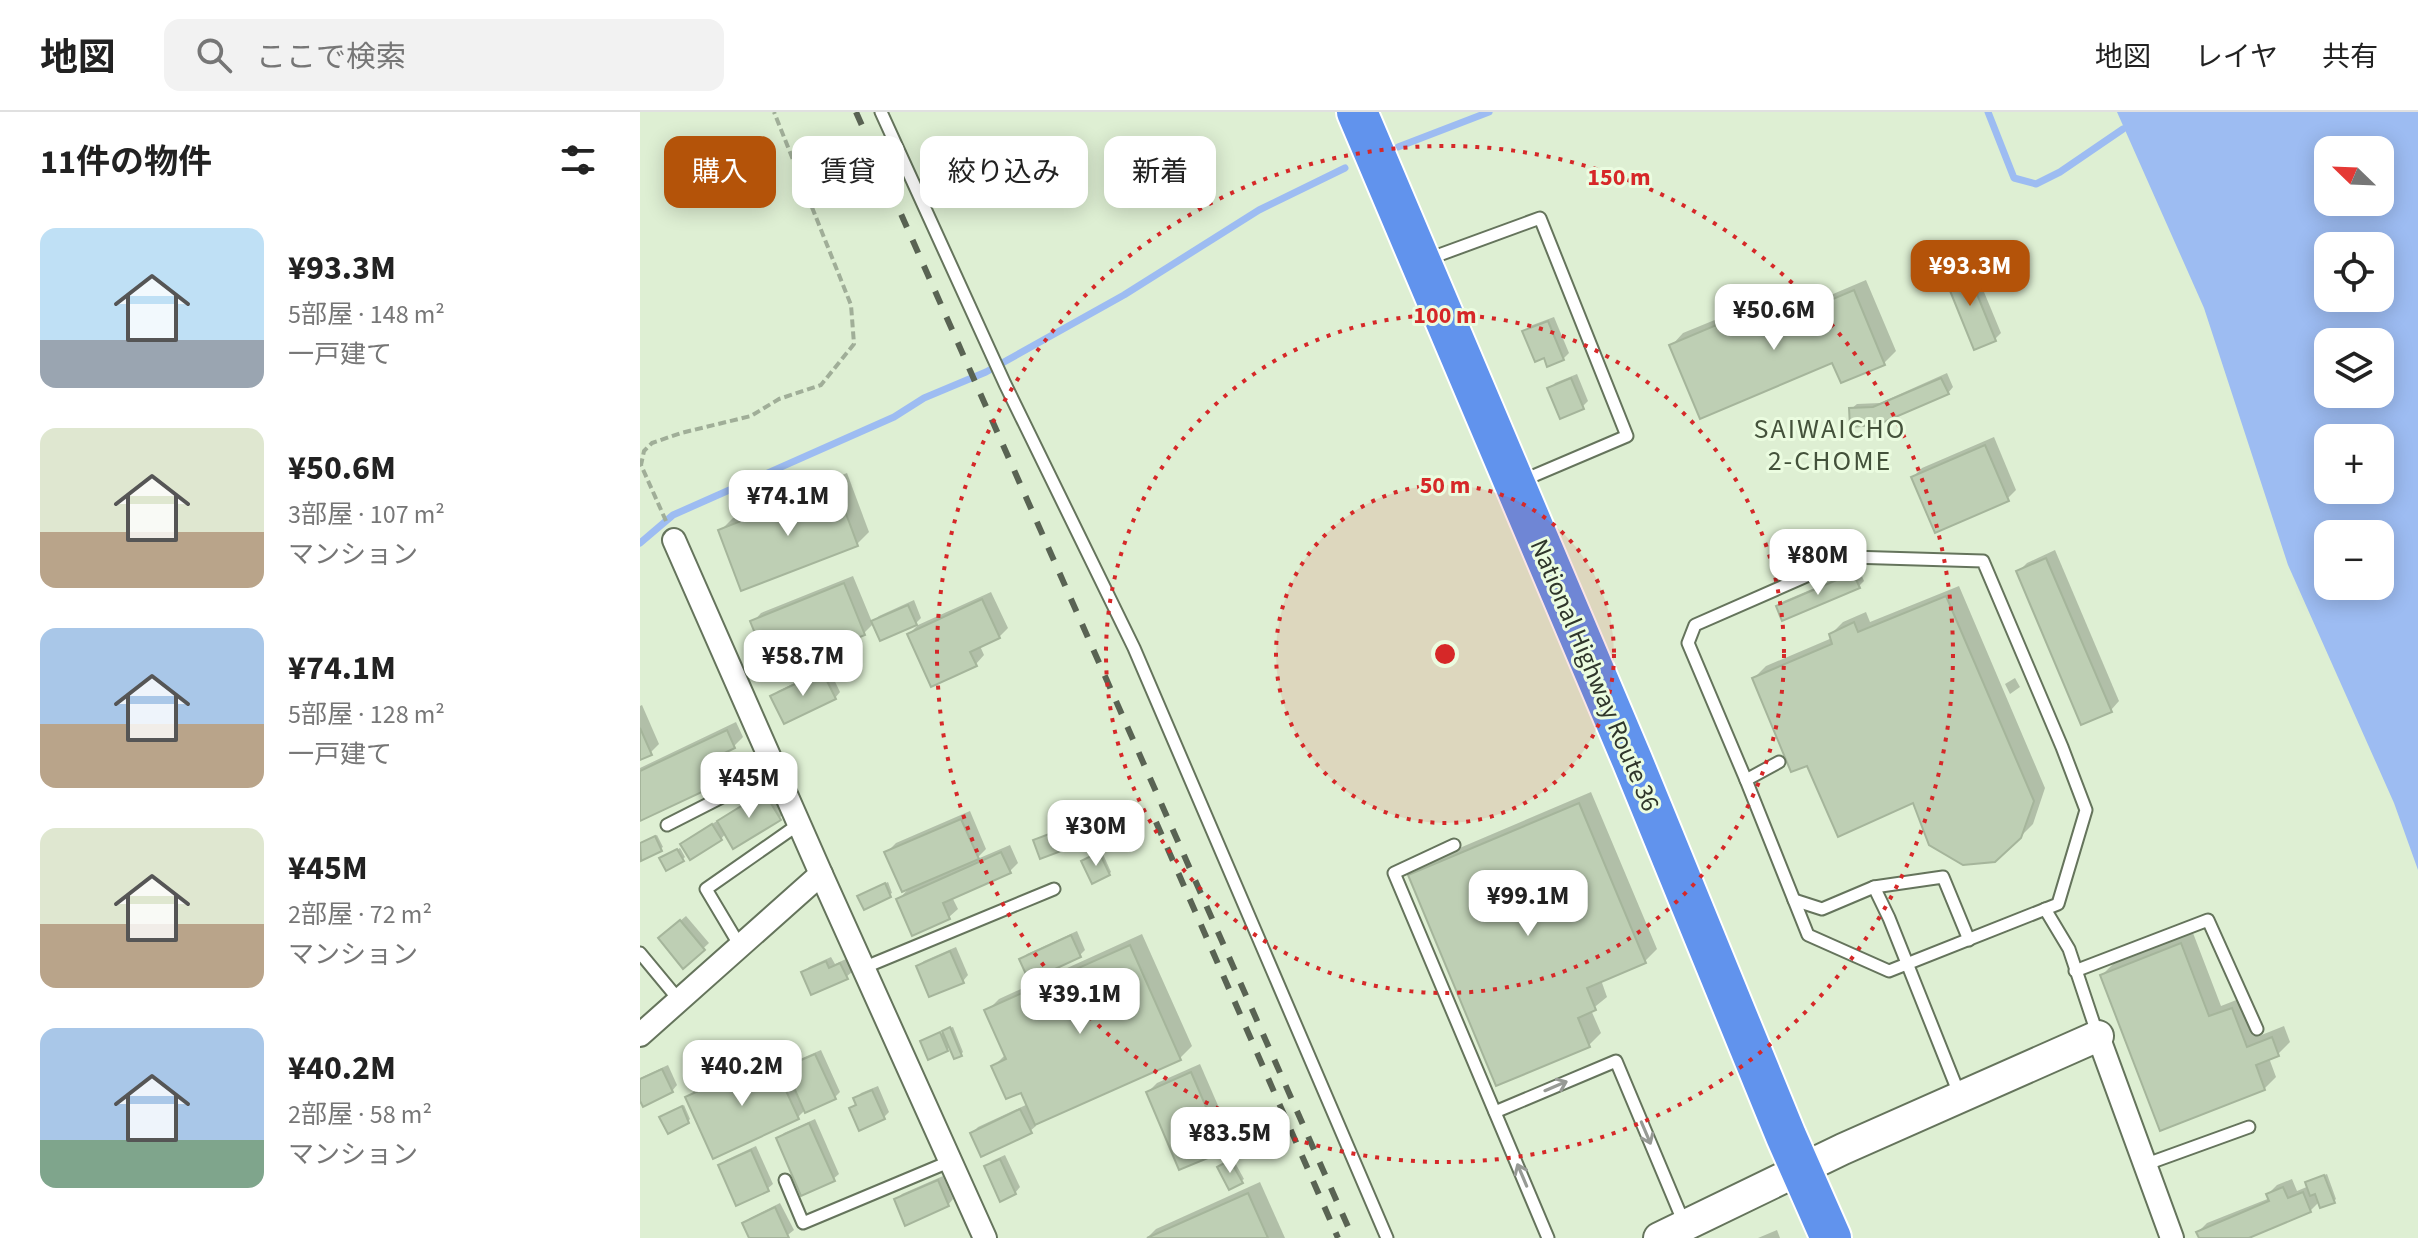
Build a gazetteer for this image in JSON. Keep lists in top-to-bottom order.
{
  "streets": {
    "highway": ["National Highway Route 36"]
  },
  "districts": ["SAIWAICHO 2-CHOME"],
  "north": "top left",
  "page": {
    "header": "地図",
    "search": "ここで検索",
    "nav": ["地図", "レイヤ", "共有"],
    "heading": "11件の物件",
    "map_buttons": ["+", "−"],
    "chip": [
      "購入",
      "賃貸",
      "絞り込み",
      "新着"
    ],
    "list": [
      {
        "name": "¥93.3M",
        "note": "5部屋 · 148 m² · 一戸建て"
      },
      {
        "name": "¥50.6M",
        "note": "3部屋 · 107 m² · マンション"
      },
      {
        "name": "¥74.1M",
        "note": "5部屋 · 128 m² · 一戸建て"
      },
      {
        "name": "¥45M",
        "note": "2部屋 · 72 m² · マンション"
      },
      {
        "name": "¥40.2M",
        "note": "2部屋 · 58 m² · マンション"
      }
    ],
    "price": [
      "¥93.3M",
      "¥50.6M",
      "¥74.1M",
      "¥80M",
      "¥58.7M",
      "¥45M",
      "¥30M",
      "¥99.1M",
      "¥39.1M",
      "¥40.2M",
      "¥83.5M"
    ]
  },
  "rings": ["150 m", "100 m", "50 m"]
}
